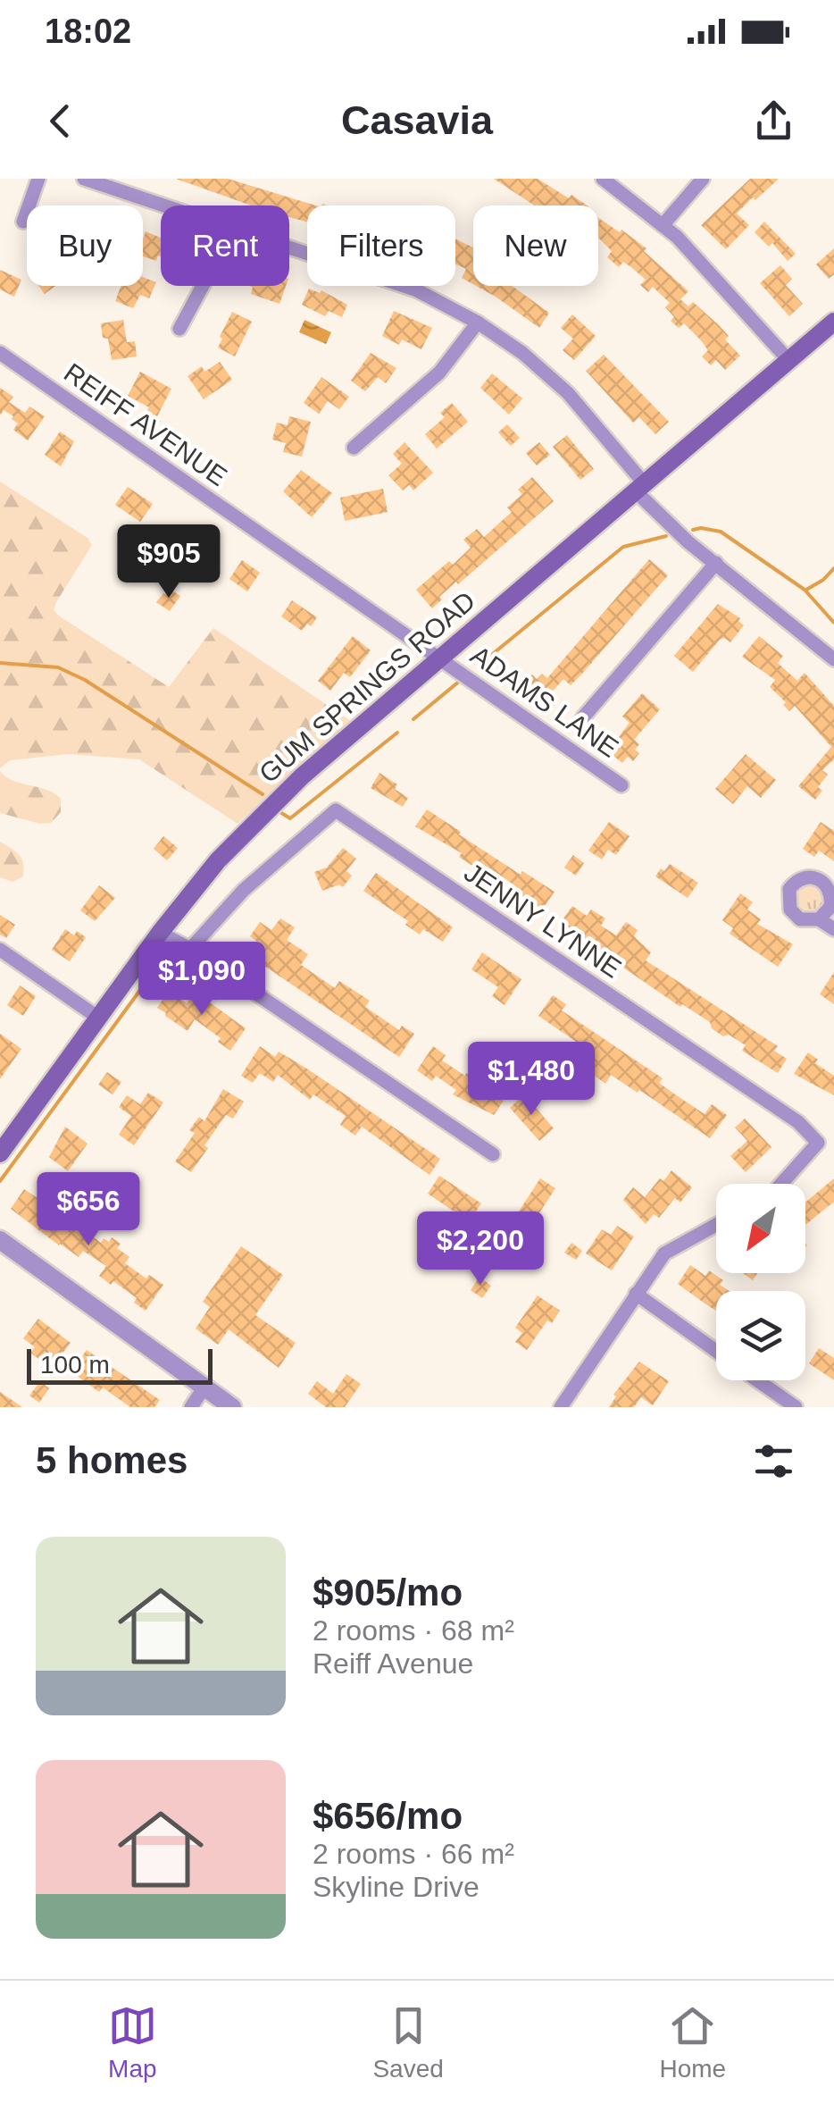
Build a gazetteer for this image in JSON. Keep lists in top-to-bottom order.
{
  "streets": {
    "main road": ["GUM SPRINGS ROAD"],
    "street": ["REIFF AVENUE", "ADAMS LANE", "JENNY LYNNE"]
  },
  "crossings": [
    ["REIFF AVENUE", "GUM SPRINGS ROAD"],
    ["REIFF AVENUE", "ADAMS LANE"],
    ["GUM SPRINGS ROAD", "ADAMS LANE"]
  ],
  "scale_bar": "100 m",
  "north": "bottom left",
  "page": {
    "status": "18:02",
    "header": "Casavia",
    "chip": [
      "Buy",
      "Rent",
      "Filters",
      "New"
    ],
    "price": [
      "$905",
      "$1,090",
      "$1,480",
      "$656",
      "$2,200"
    ],
    "scale": "100 m",
    "heading": "5 homes",
    "list": [
      {
        "name": "$905/mo",
        "note": "2 rooms · 68 m² · Reiff Avenue"
      },
      {
        "name": "$656/mo",
        "note": "2 rooms · 66 m² · Skyline Drive"
      }
    ],
    "tabs": ["Map", "Saved", "Home"]
  }
}
